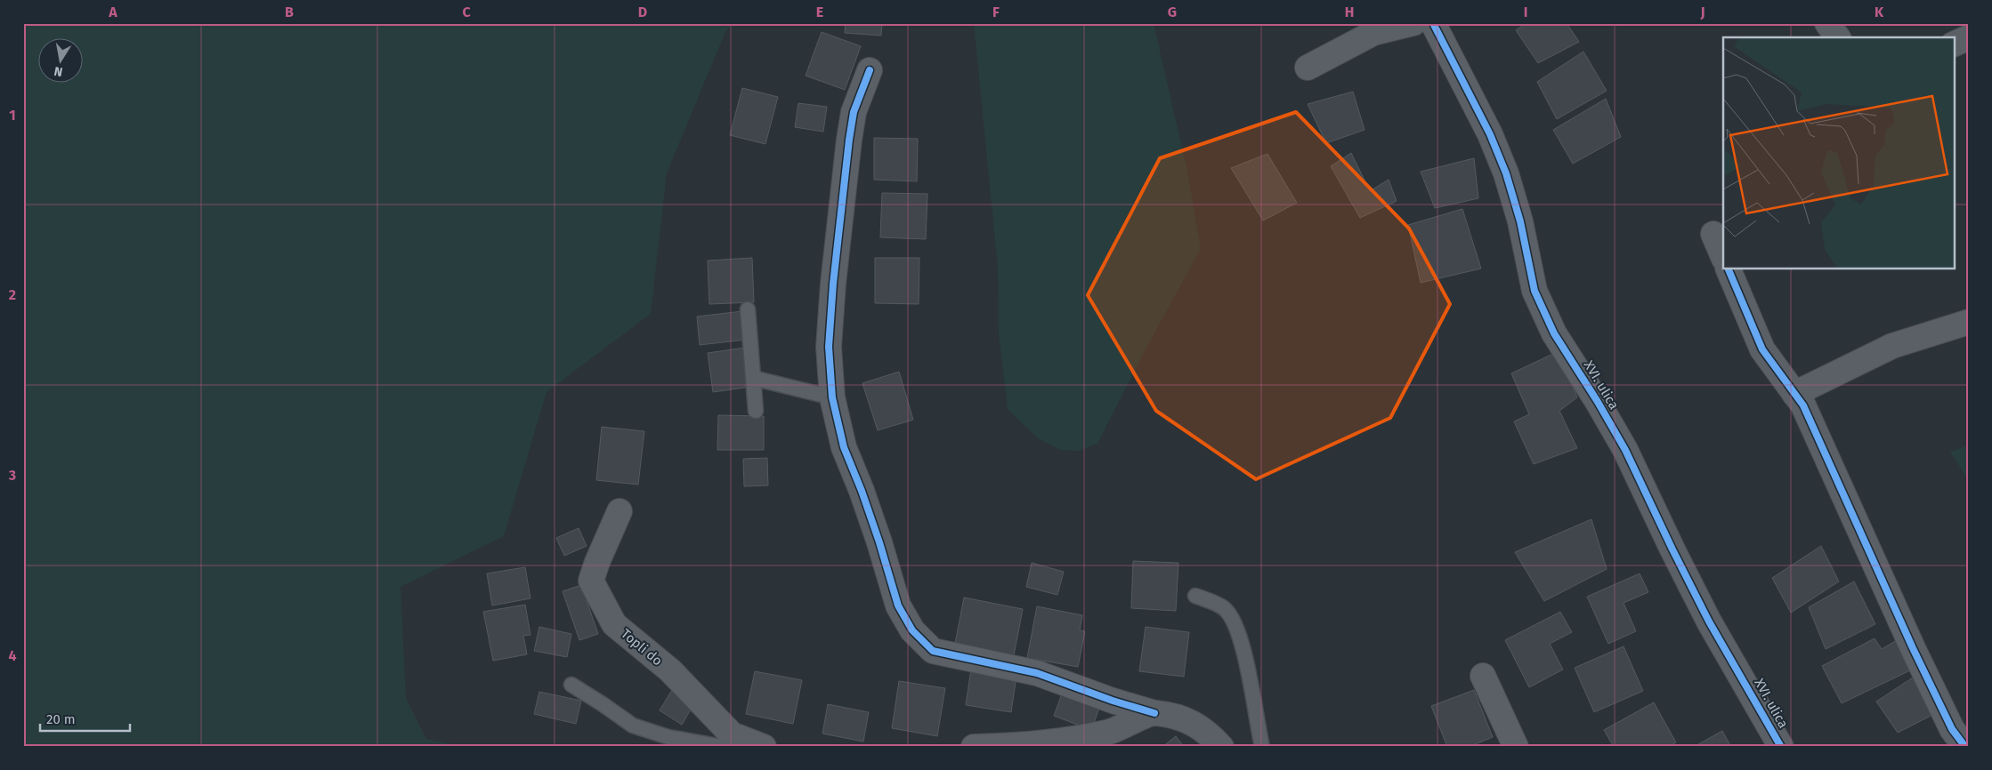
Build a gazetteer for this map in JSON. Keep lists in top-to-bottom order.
{
  "streets": {
    "street": ["XVI. ulica", "Topli do"]
  },
  "scale_bar": "20 m",
  "north": "bottom",
  "grid": {
    "columns": [
      "A",
      "B",
      "C",
      "D",
      "E",
      "F",
      "G",
      "H",
      "I",
      "J",
      "K"
    ],
    "rows": [
      "1",
      "2",
      "3",
      "4"
    ]
  }
}
